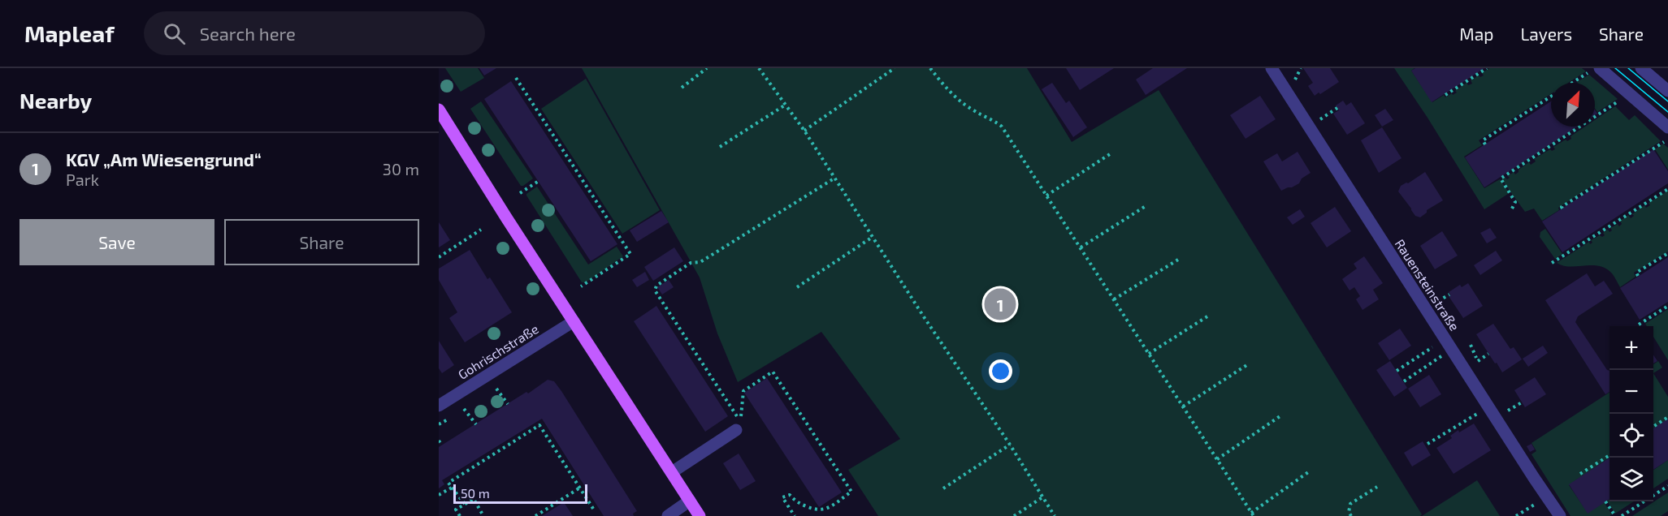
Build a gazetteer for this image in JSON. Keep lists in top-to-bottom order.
{
  "streets": {
    "street": ["Rauensteinstraße", "Gohrischstraße"]
  },
  "scale_bar": "50 m",
  "north": "top right",
  "page": {
    "header": "Mapleaf",
    "search": "Search here",
    "nav": ["Map", "Layers", "Share"],
    "heading": "Nearby",
    "list": [
      {
        "mark": "1",
        "name": "KGV „Am Wiesengrund“",
        "note": "Park",
        "value": "30 m"
      }
    ],
    "buttons": ["Save", "Share"],
    "pins": "1",
    "map_buttons": ["+", "−"],
    "scale": "50 m"
  }
}
